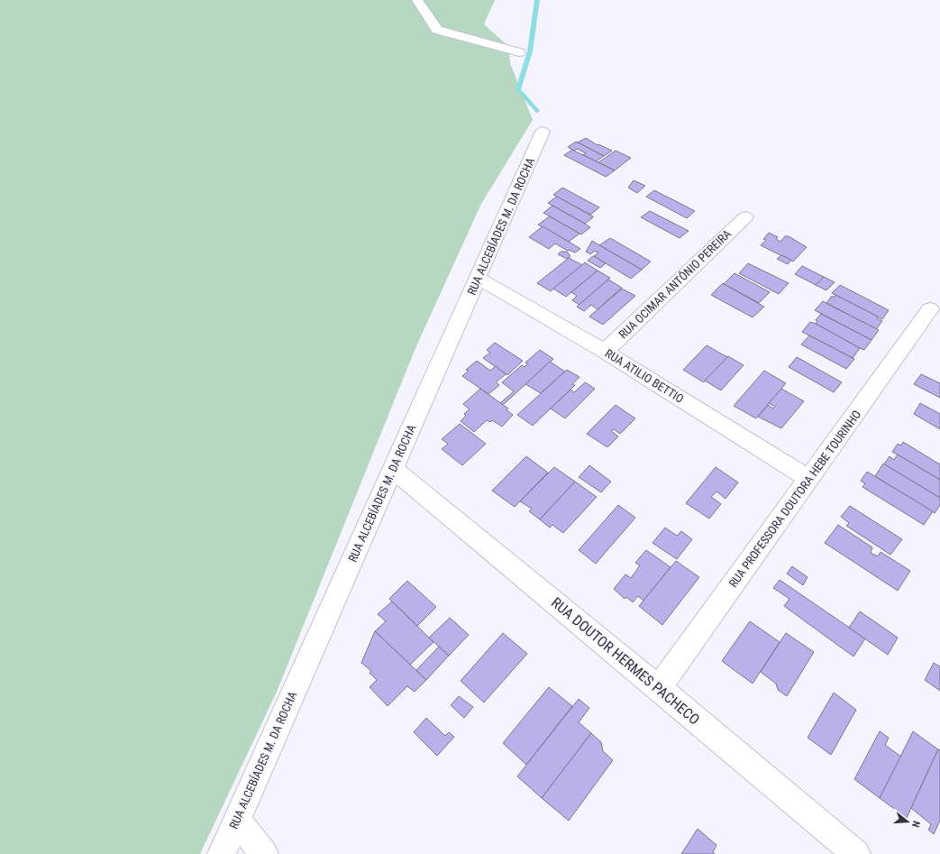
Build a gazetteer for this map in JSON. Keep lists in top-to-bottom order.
{
  "streets": {
    "street": [
      "RUA ALCEBÍADES M. DA ROCHA",
      "RUA OCIMAR ANTÔNIO PEREIRA",
      "RUA ATILIO BETTIO",
      "RUA PROFESSORA DOUTORA HEBE TOURINHO",
      "RUA DOUTOR HERMES PACHECO"
    ]
  },
  "crossings": [
    ["RUA ALCEBÍADES M. DA ROCHA", "RUA ATILIO BETTIO"],
    ["RUA ALCEBÍADES M. DA ROCHA", "RUA DOUTOR HERMES PACHECO"],
    ["RUA OCIMAR ANTÔNIO PEREIRA", "RUA ATILIO BETTIO"],
    ["RUA ATILIO BETTIO", "RUA PROFESSORA DOUTORA HEBE TOURINHO"],
    ["RUA PROFESSORA DOUTORA HEBE TOURINHO", "RUA DOUTOR HERMES PACHECO"]
  ],
  "north": "right"
}
